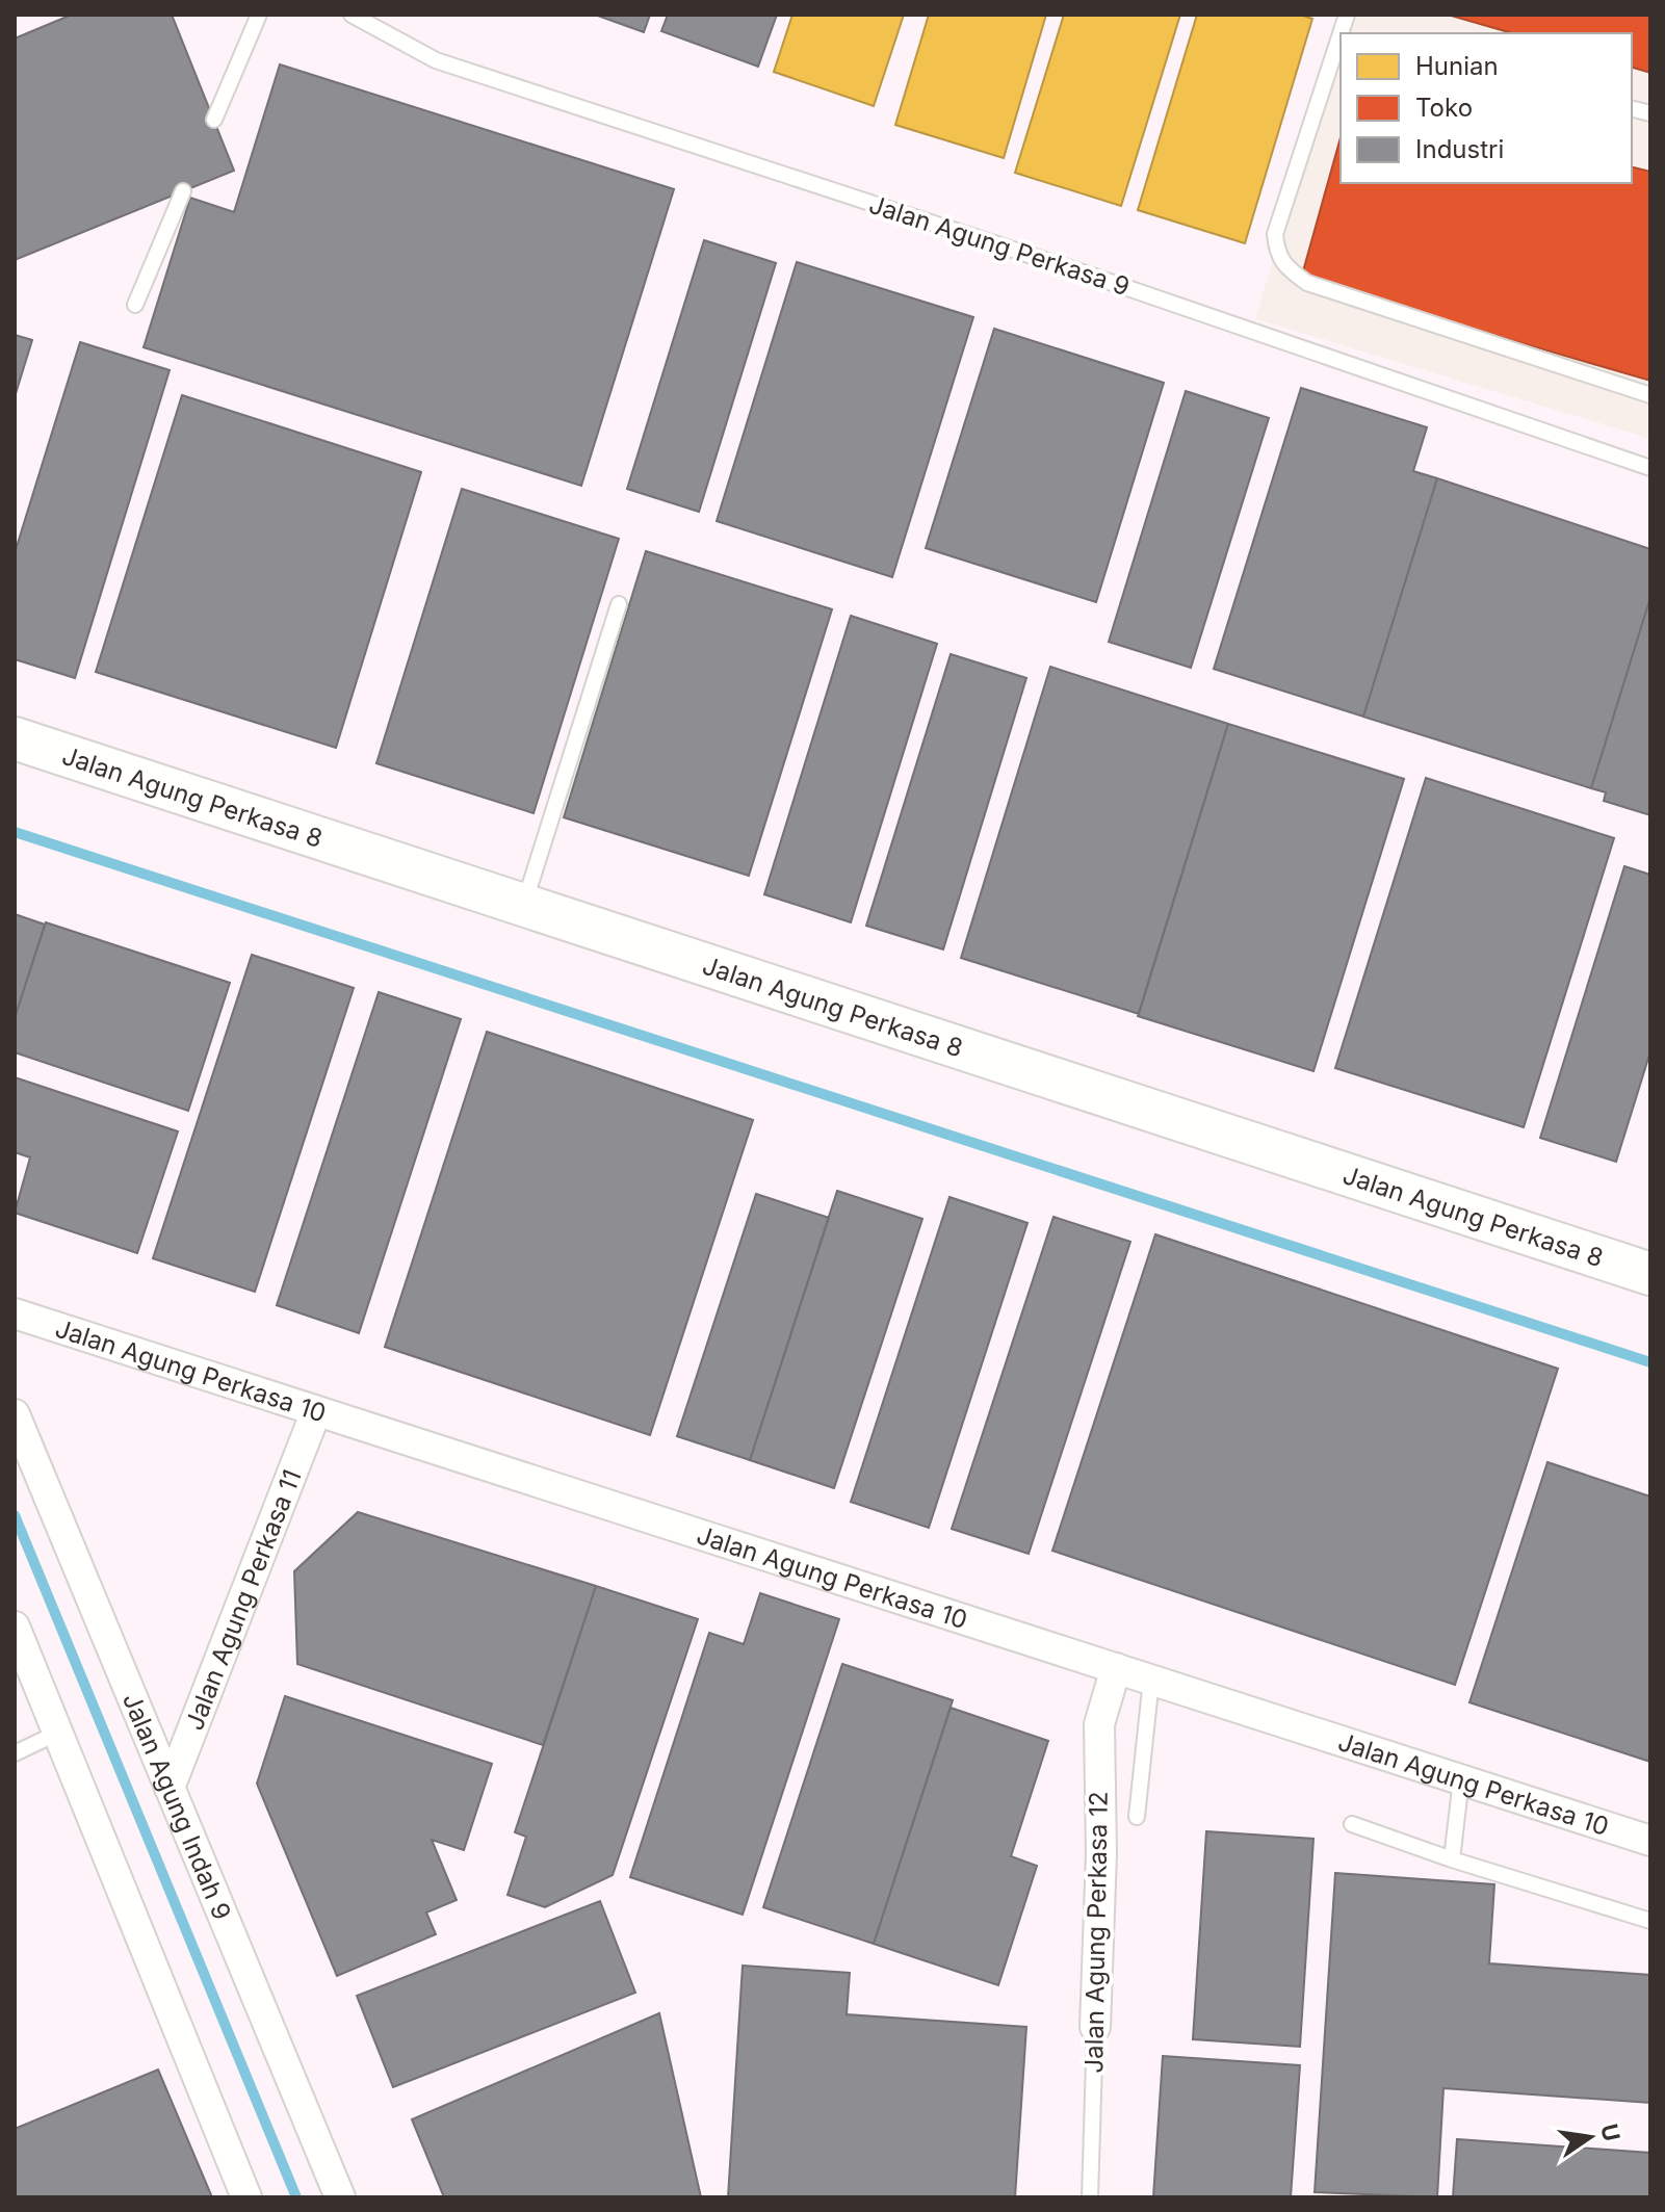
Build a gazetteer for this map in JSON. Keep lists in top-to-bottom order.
{
  "streets": {
    "street": [
      "Jalan Agung Perkasa 8",
      "Jalan Agung Perkasa 10",
      "Jalan Agung Perkasa 11",
      "Jalan Agung Indah 9",
      "Jalan Agung Perkasa 12"
    ],
    "lane": ["Jalan Agung Perkasa 9"]
  },
  "crossings": [
    ["Jalan Agung Perkasa 10", "Jalan Agung Perkasa 11"],
    ["Jalan Agung Perkasa 10", "Jalan Agung Perkasa 12"],
    ["Jalan Agung Perkasa 11", "Jalan Agung Indah 9"]
  ],
  "legend": ["Hunian", "Toko", "Industri"],
  "north": "right"
}
